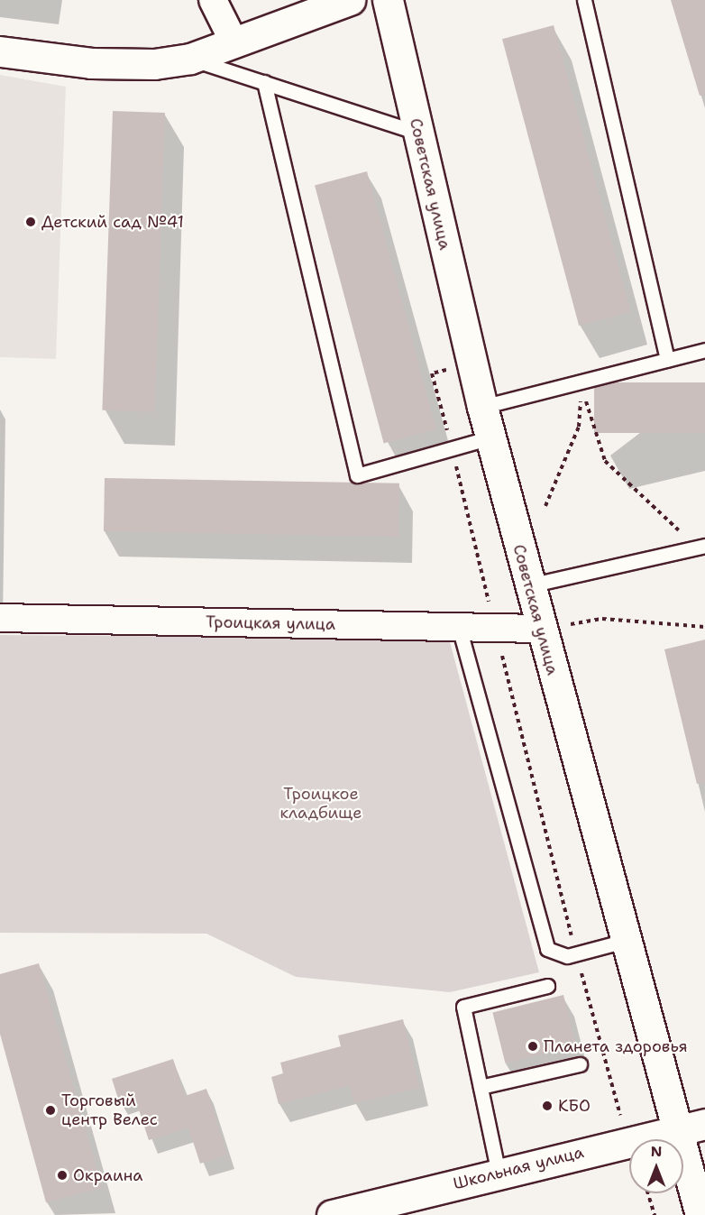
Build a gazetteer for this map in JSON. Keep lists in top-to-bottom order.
{
  "streets": {
    "street": ["Советская улица", "Троицкая улица", "Школьная улица"]
  },
  "crossings": [
    ["Советская улица", "Троицкая улица"],
    ["Советская улица", "Школьная улица"]
  ],
  "parks": ["Троицкое кладбище"],
  "places": [
    "Детский сад №41",
    "Планета здоровья",
    "КБО",
    "Торговый центр Велес",
    "Окраина"
  ],
  "north": "top"
}
